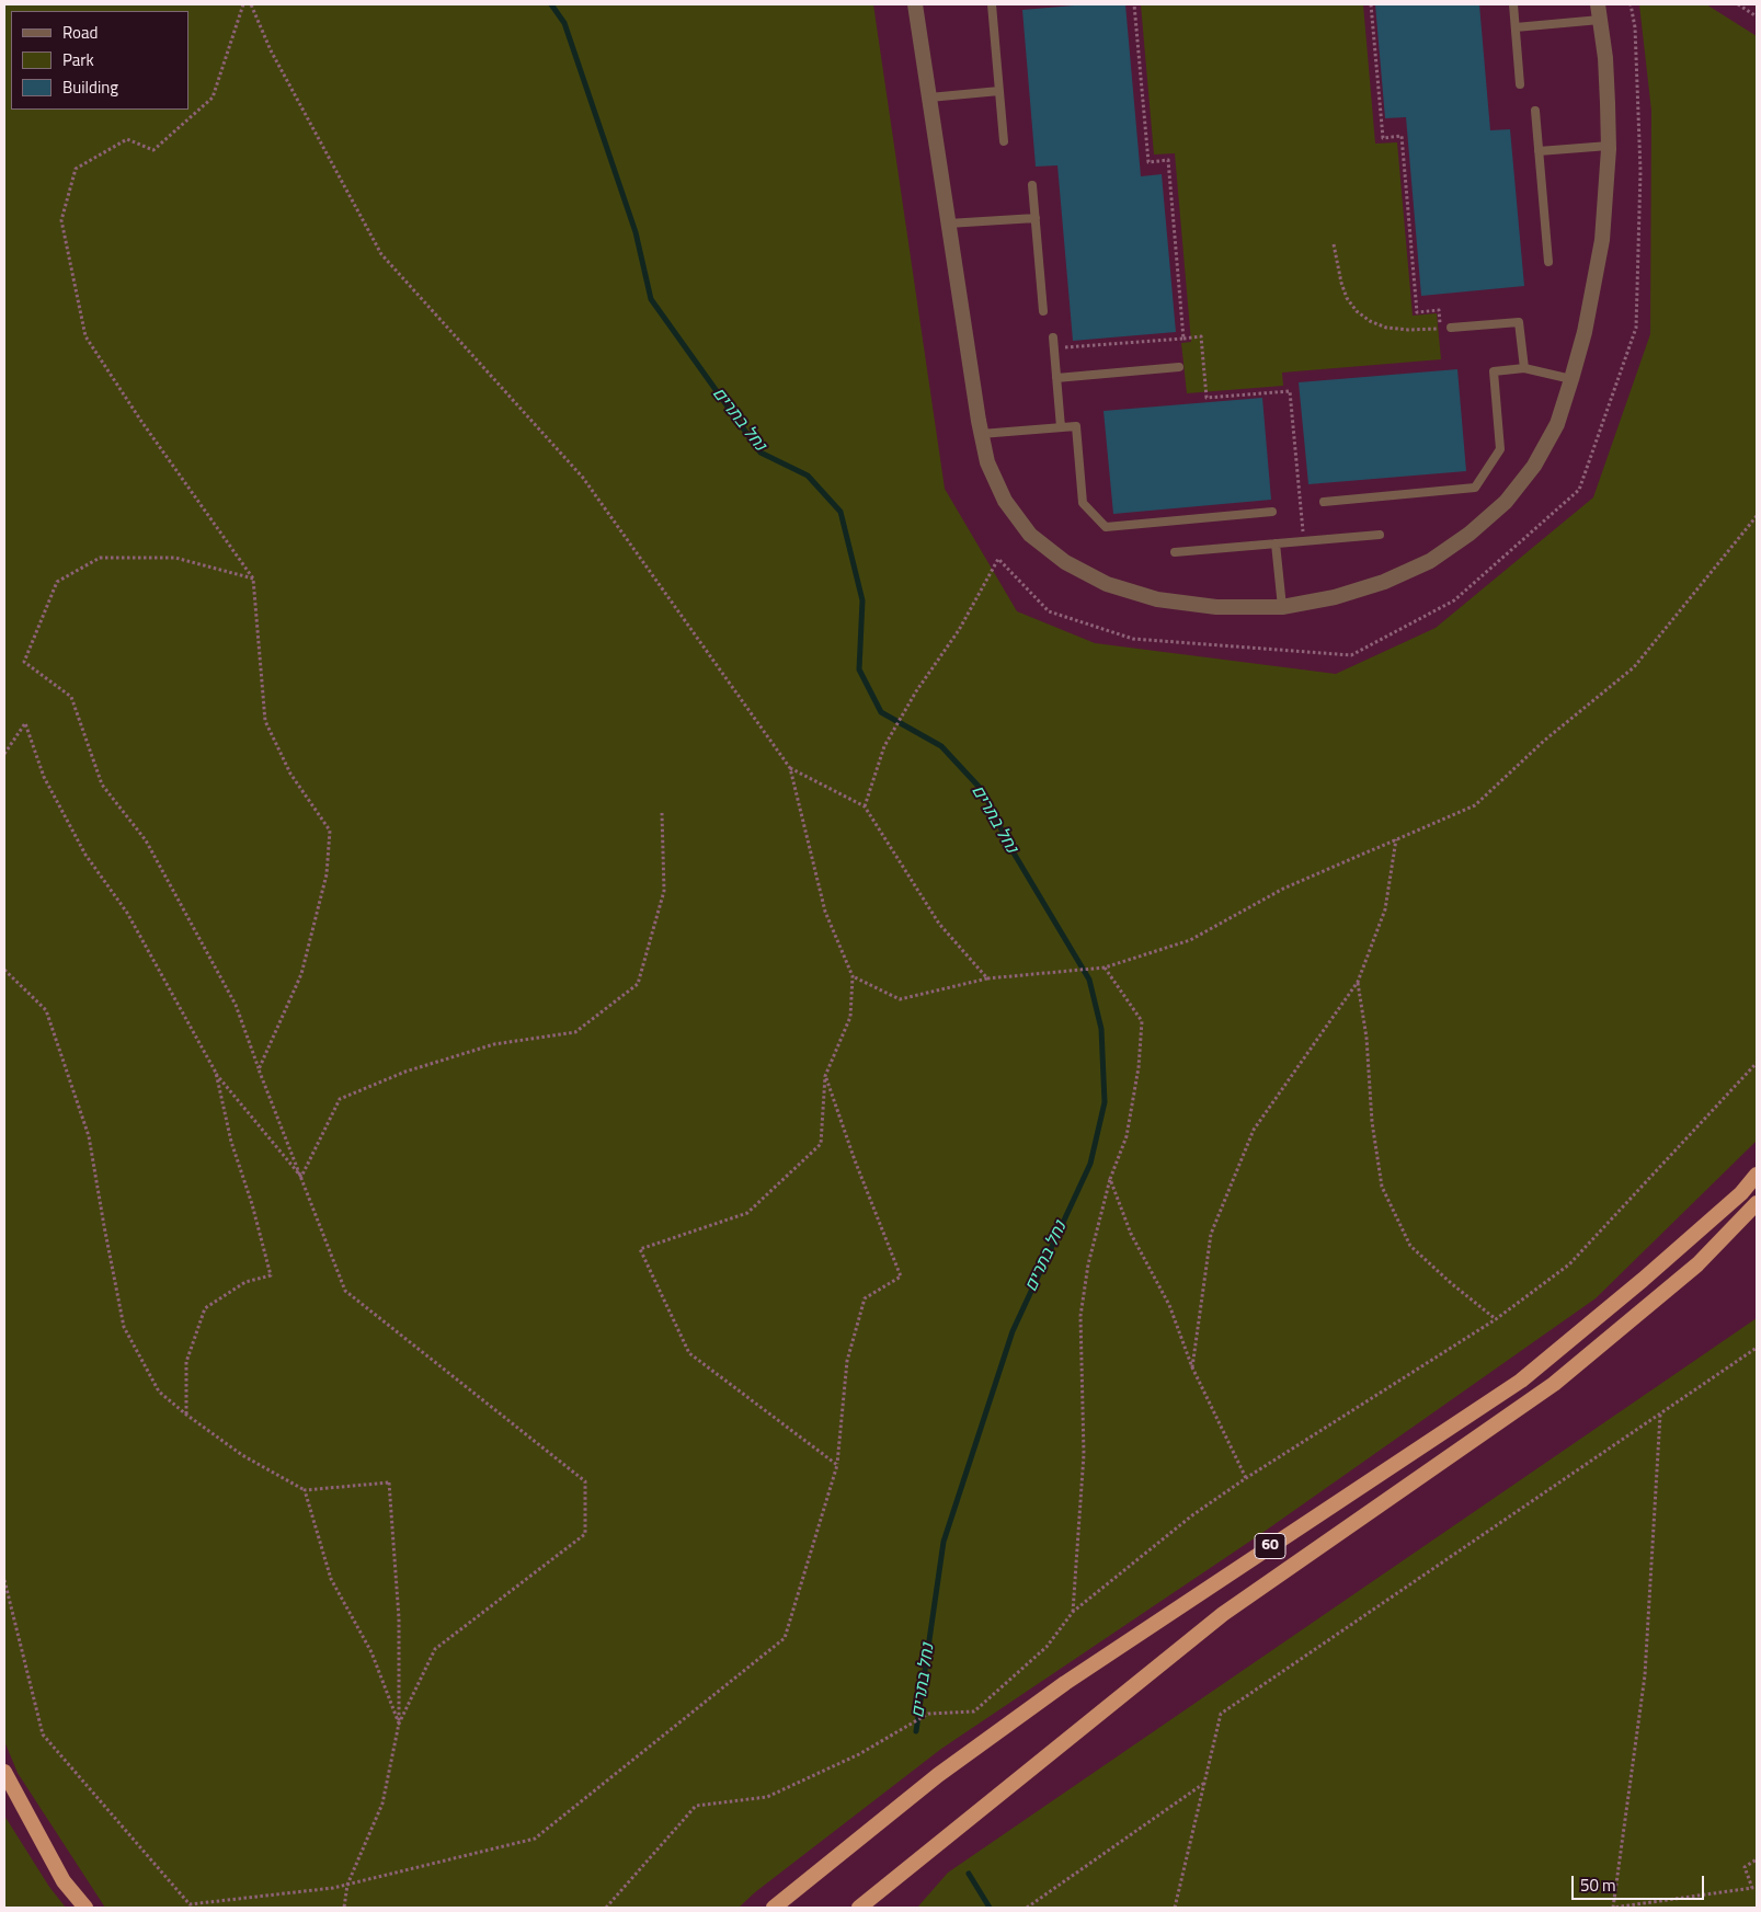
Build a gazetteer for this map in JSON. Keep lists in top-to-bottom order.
{
  "streets": {
    "highway": ["60"]
  },
  "water": ["נחל בתרים"],
  "legend": ["Road", "Park", "Building"],
  "scale_bar": "50 m"
}
